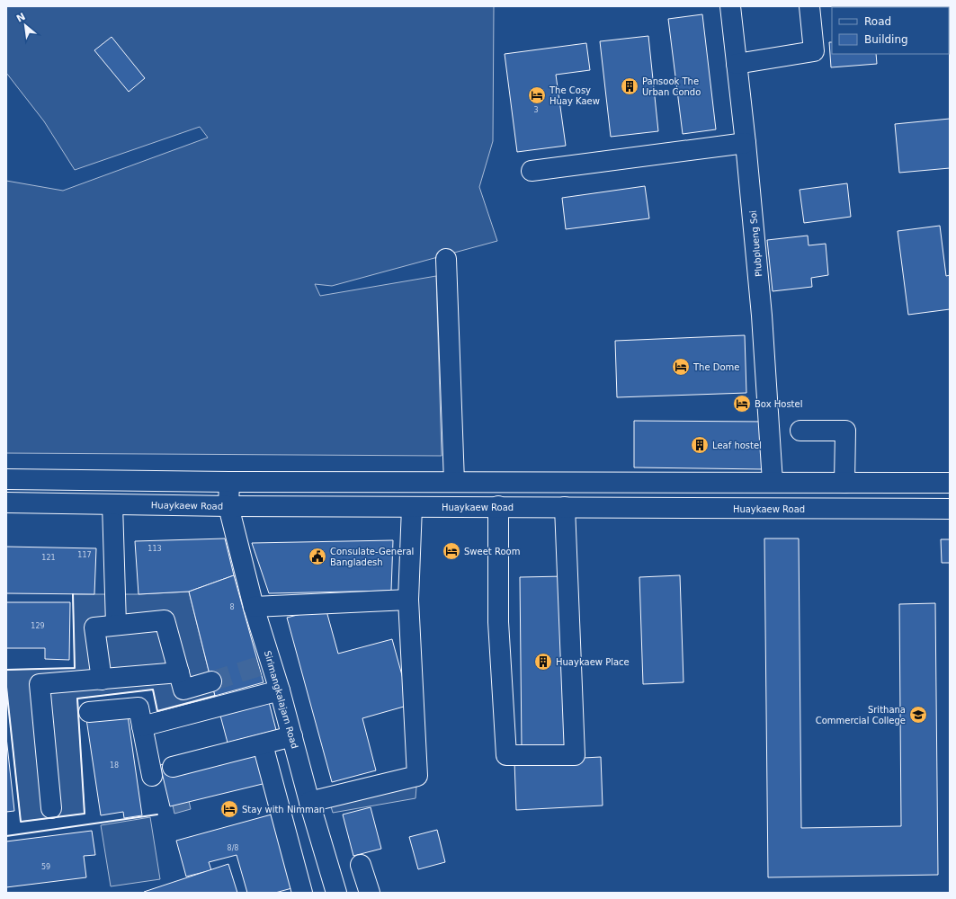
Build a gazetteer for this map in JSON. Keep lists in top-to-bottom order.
{
  "streets": {
    "main road": ["Plubplueng Soi", "Huaykaew Road", "Sirimangkalajarn Road"]
  },
  "crossings": [
    ["Huaykaew Road", "Sirimangkalajarn Road"]
  ],
  "places": {
    "building": ["Pansook The Urban Condo", "Leaf hostel", "Huaykaew Place"],
    "hotel": [
      "The Cosy Huay Kaew",
      "The Dome",
      "Box Hostel",
      "Sweet Room",
      "Stay with Nimman"
    ],
    "public building": ["Consulate-General Bangladesh"],
    "school or university": ["Srithana Commercial College"]
  },
  "house_numbers": [
    "3",
    "113",
    "117",
    "121",
    "8",
    "129",
    "18",
    "8/8",
    "59"
  ],
  "legend": ["Road", "Building"],
  "north": "top left"
}
